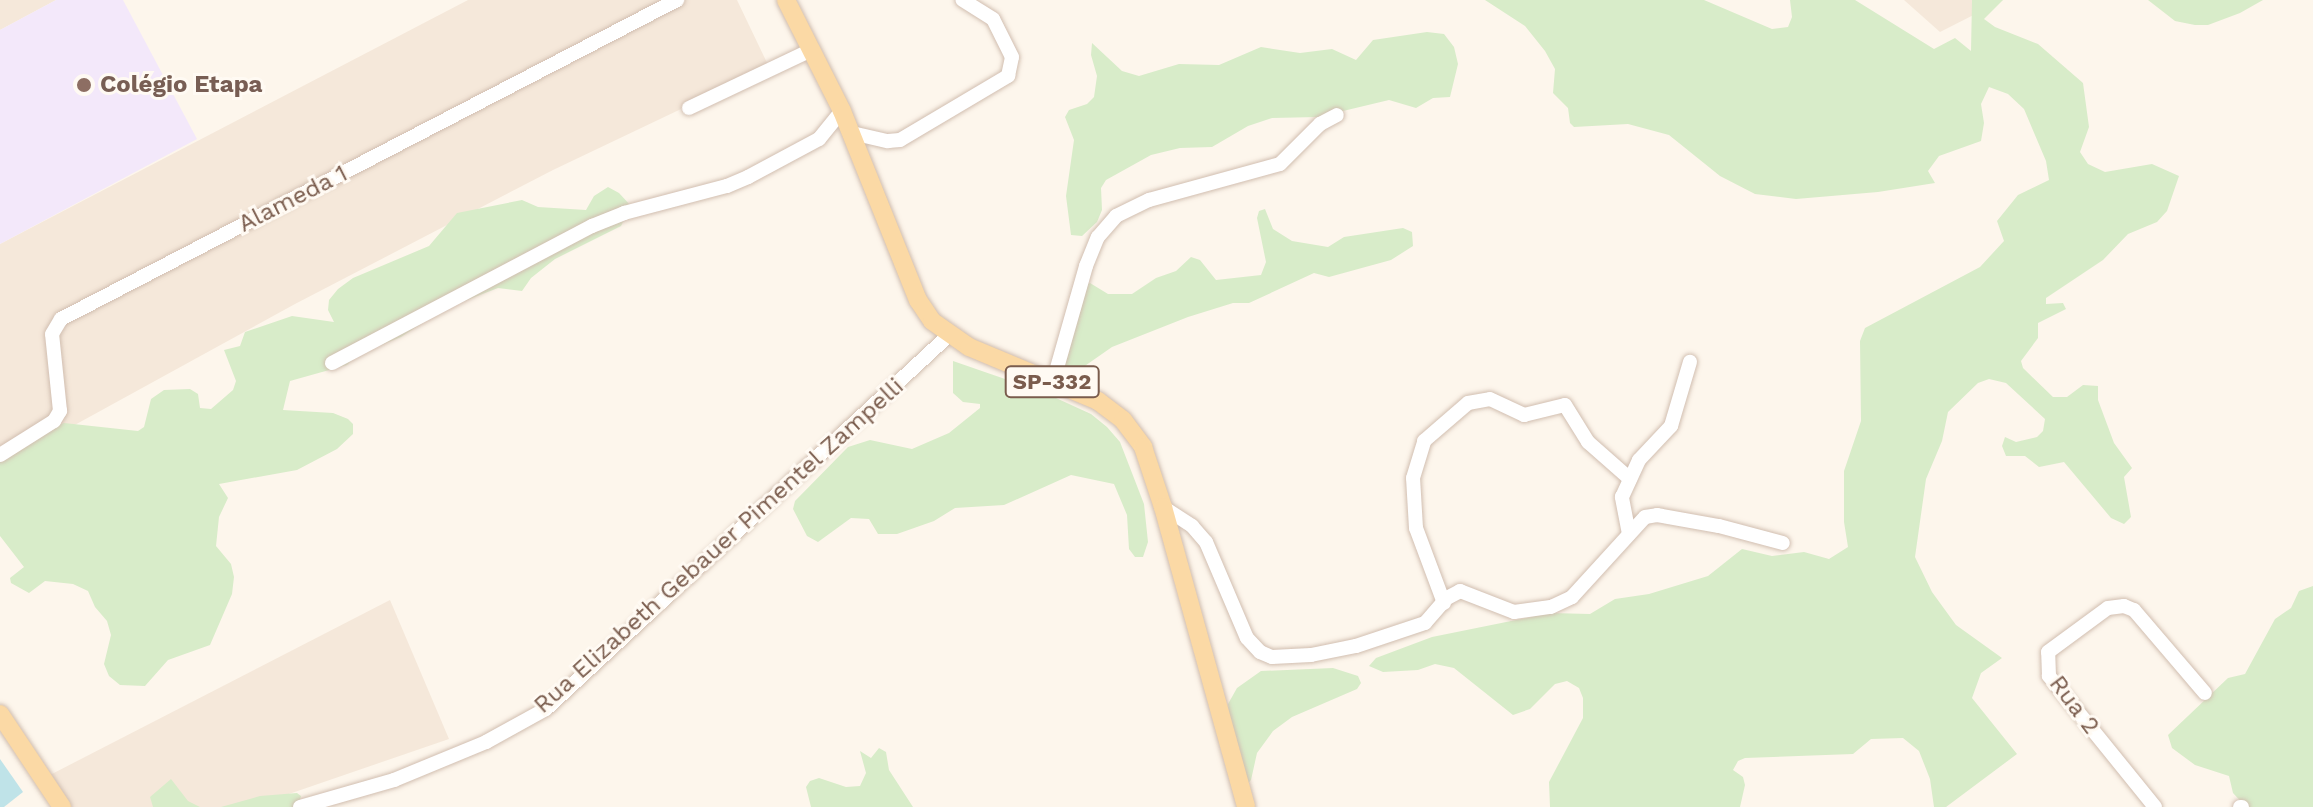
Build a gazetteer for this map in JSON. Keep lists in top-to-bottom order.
{
  "streets": {
    "main road": ["SP-332"],
    "street": ["Alameda 1", "Rua Elizabeth Gebauer Pimentel Zampelli", "Rua 2"]
  },
  "crossings": [
    ["SP-332", "Rua Elizabeth Gebauer Pimentel Zampelli"]
  ],
  "places": ["Colégio Etapa"]
}
